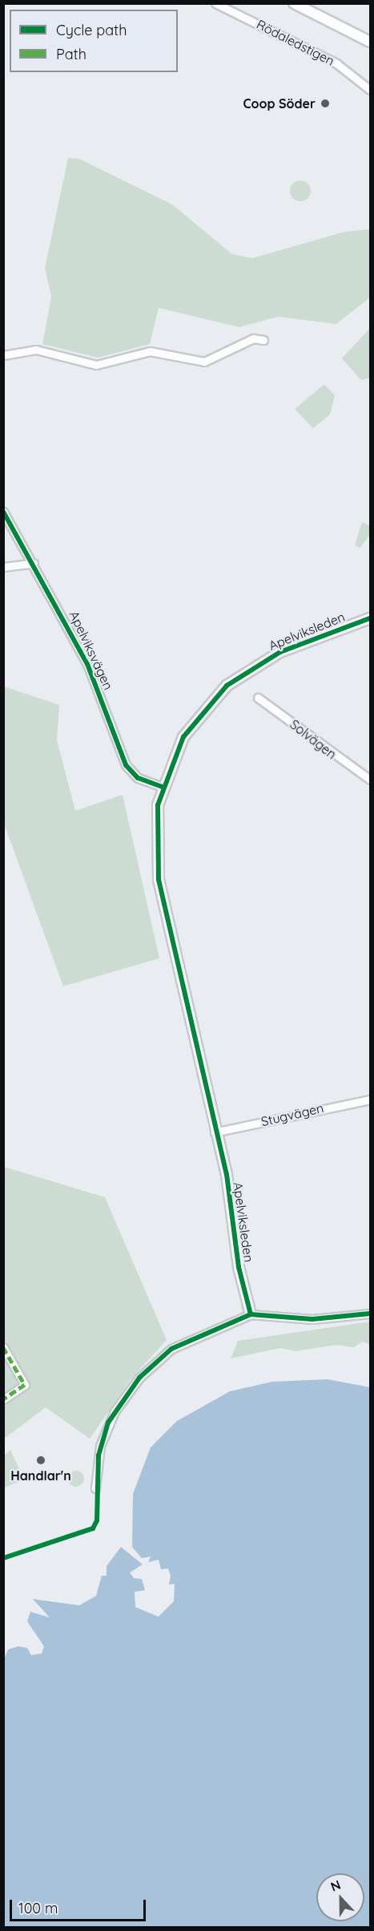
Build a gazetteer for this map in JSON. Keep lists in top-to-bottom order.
{
  "streets": {
    "street": [
      "Rödaledstigen",
      "Apelviksleden",
      "Apelviksvägen",
      "Solvägen",
      "Stugvägen"
    ]
  },
  "crossings": [
    ["Apelviksleden", "Apelviksvägen"],
    ["Apelviksleden", "Stugvägen"]
  ],
  "places": ["Coop Söder", "Handlar'n"],
  "legend": ["Cycle path", "Path"],
  "scale_bar": "100 m",
  "north": "top"
}
